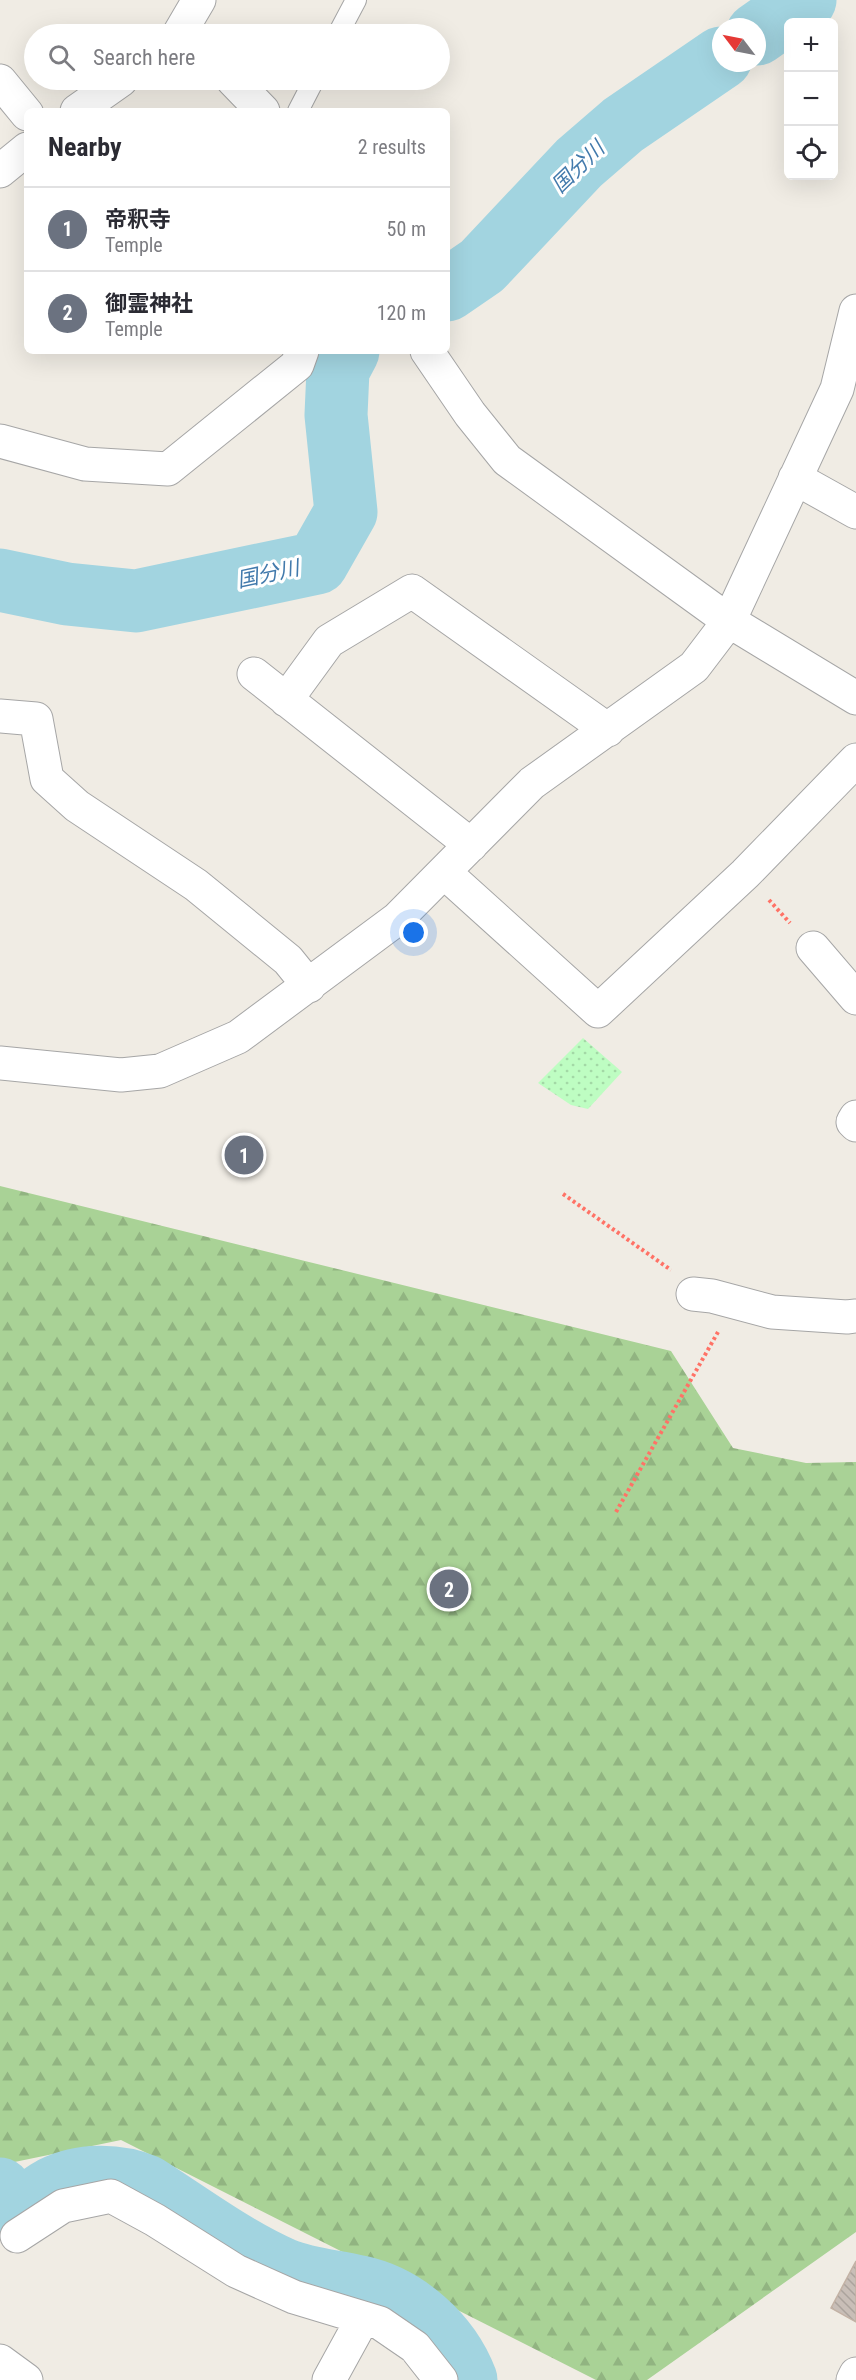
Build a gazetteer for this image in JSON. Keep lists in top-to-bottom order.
{
  "water": ["国分川"],
  "north": "top left",
  "page": {
    "map_buttons": ["+", "−"],
    "search": "Search here",
    "heading": ["Nearby", "2 results"],
    "list": [
      {
        "mark": "1",
        "name": "帝釈寺",
        "note": "Temple",
        "value": "50 m"
      },
      {
        "mark": "2",
        "name": "御霊神社",
        "note": "Temple",
        "value": "120 m"
      }
    ],
    "pins": ["1", "2"]
  }
}
